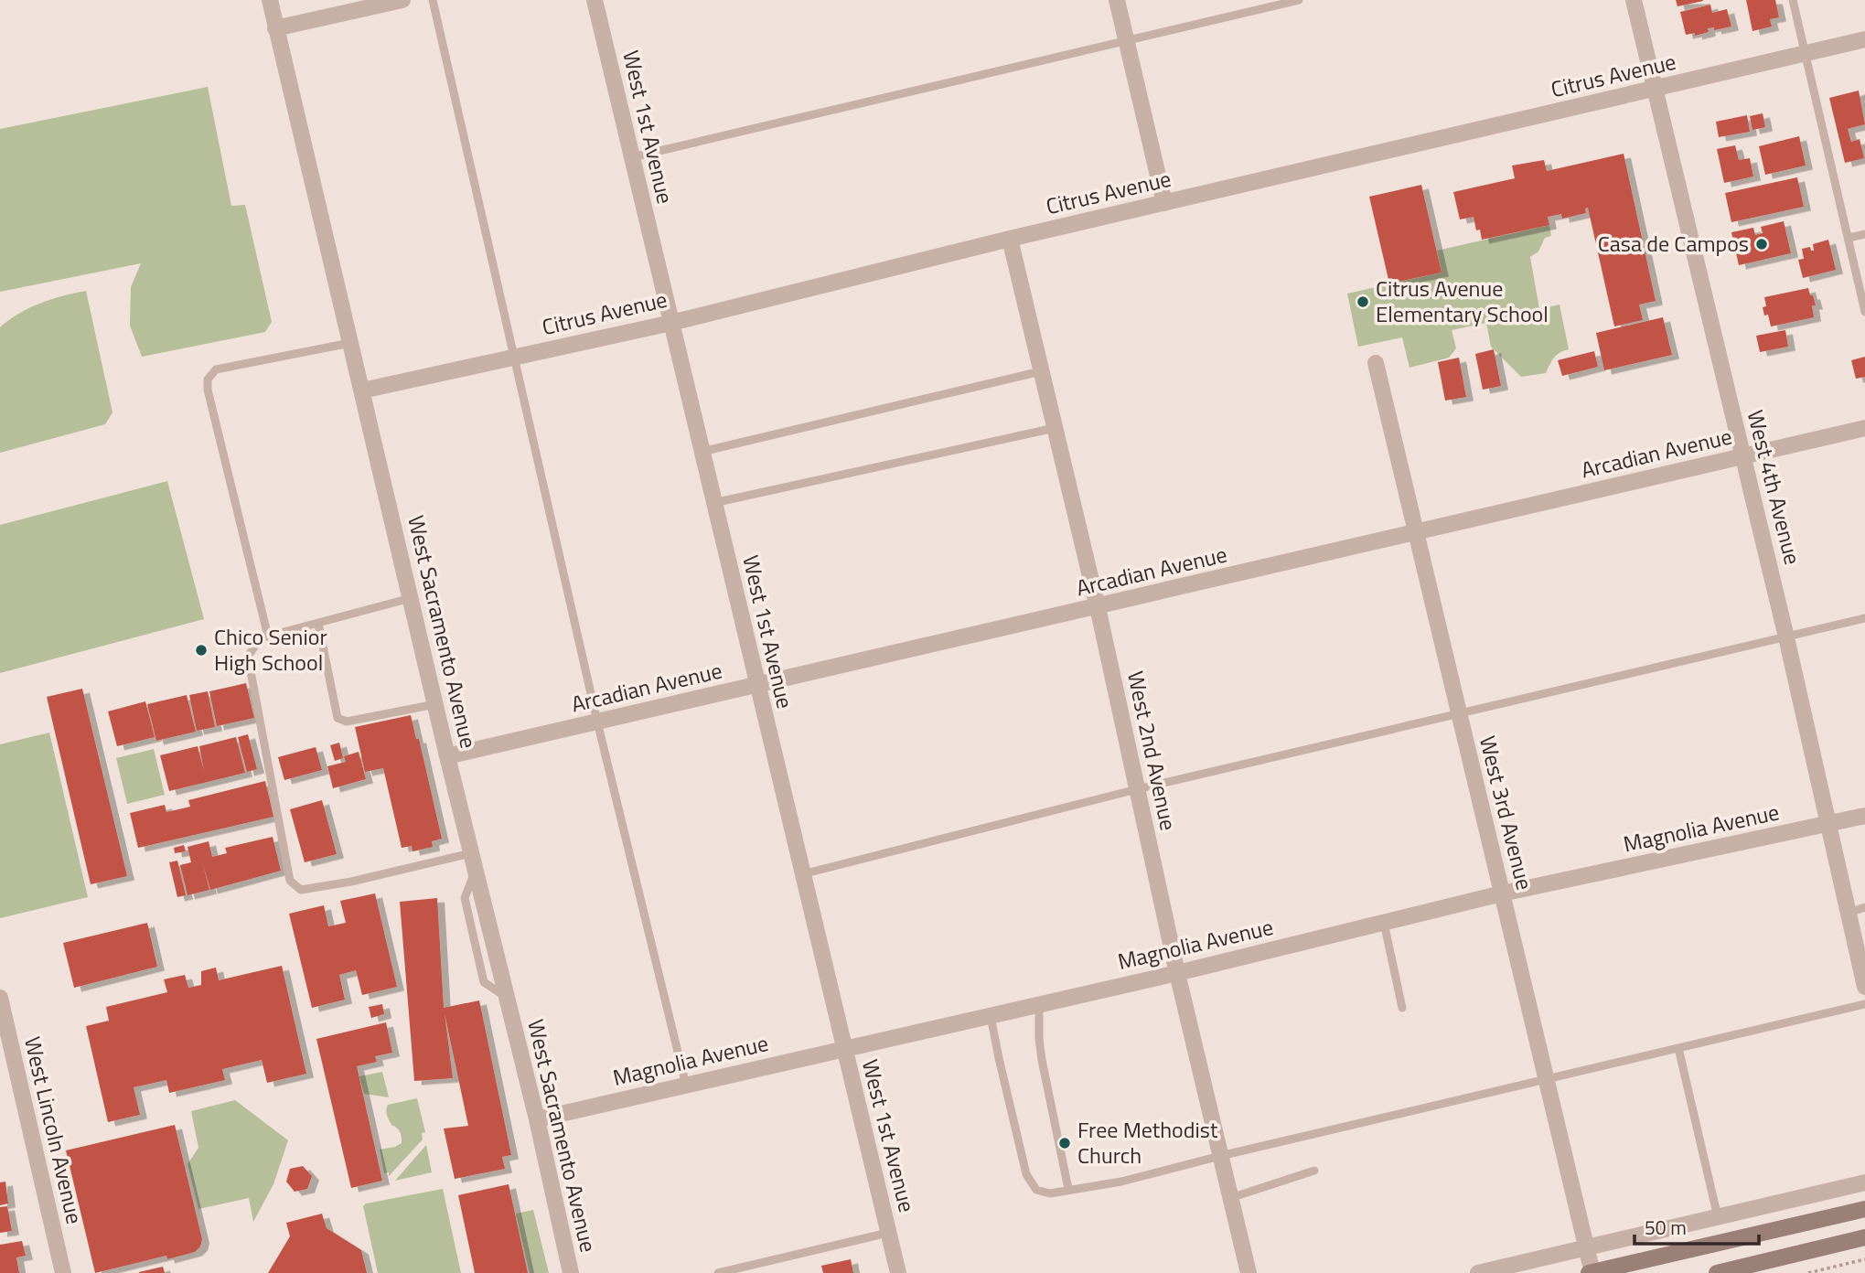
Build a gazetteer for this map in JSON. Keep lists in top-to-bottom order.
{
  "streets": {
    "street": [
      "Citrus Avenue",
      "West 1st Avenue",
      "Arcadian Avenue",
      "West 4th Avenue",
      "West Sacramento Avenue",
      "West 2nd Avenue",
      "West 3rd Avenue",
      "Magnolia Avenue",
      "West Lincoln Avenue"
    ]
  },
  "crossings": [
    ["Citrus Avenue", "West 1st Avenue"],
    ["Citrus Avenue", "West 4th Avenue"],
    ["Citrus Avenue", "West Sacramento Avenue"],
    ["Citrus Avenue", "West 2nd Avenue"],
    ["West 1st Avenue", "Arcadian Avenue"],
    ["West 1st Avenue", "Magnolia Avenue"],
    ["Arcadian Avenue", "West 4th Avenue"],
    ["Arcadian Avenue", "West Sacramento Avenue"],
    ["Arcadian Avenue", "West 2nd Avenue"],
    ["Arcadian Avenue", "West 3rd Avenue"],
    ["West 4th Avenue", "Magnolia Avenue"],
    ["West Sacramento Avenue", "Magnolia Avenue"],
    ["West 2nd Avenue", "Magnolia Avenue"],
    ["West 3rd Avenue", "Magnolia Avenue"]
  ],
  "places": [
    "Casa de Campos",
    "Citrus Avenue Elementary School",
    "Chico Senior High School",
    "Free Methodist Church"
  ],
  "scale_bar": "50 m"
}
